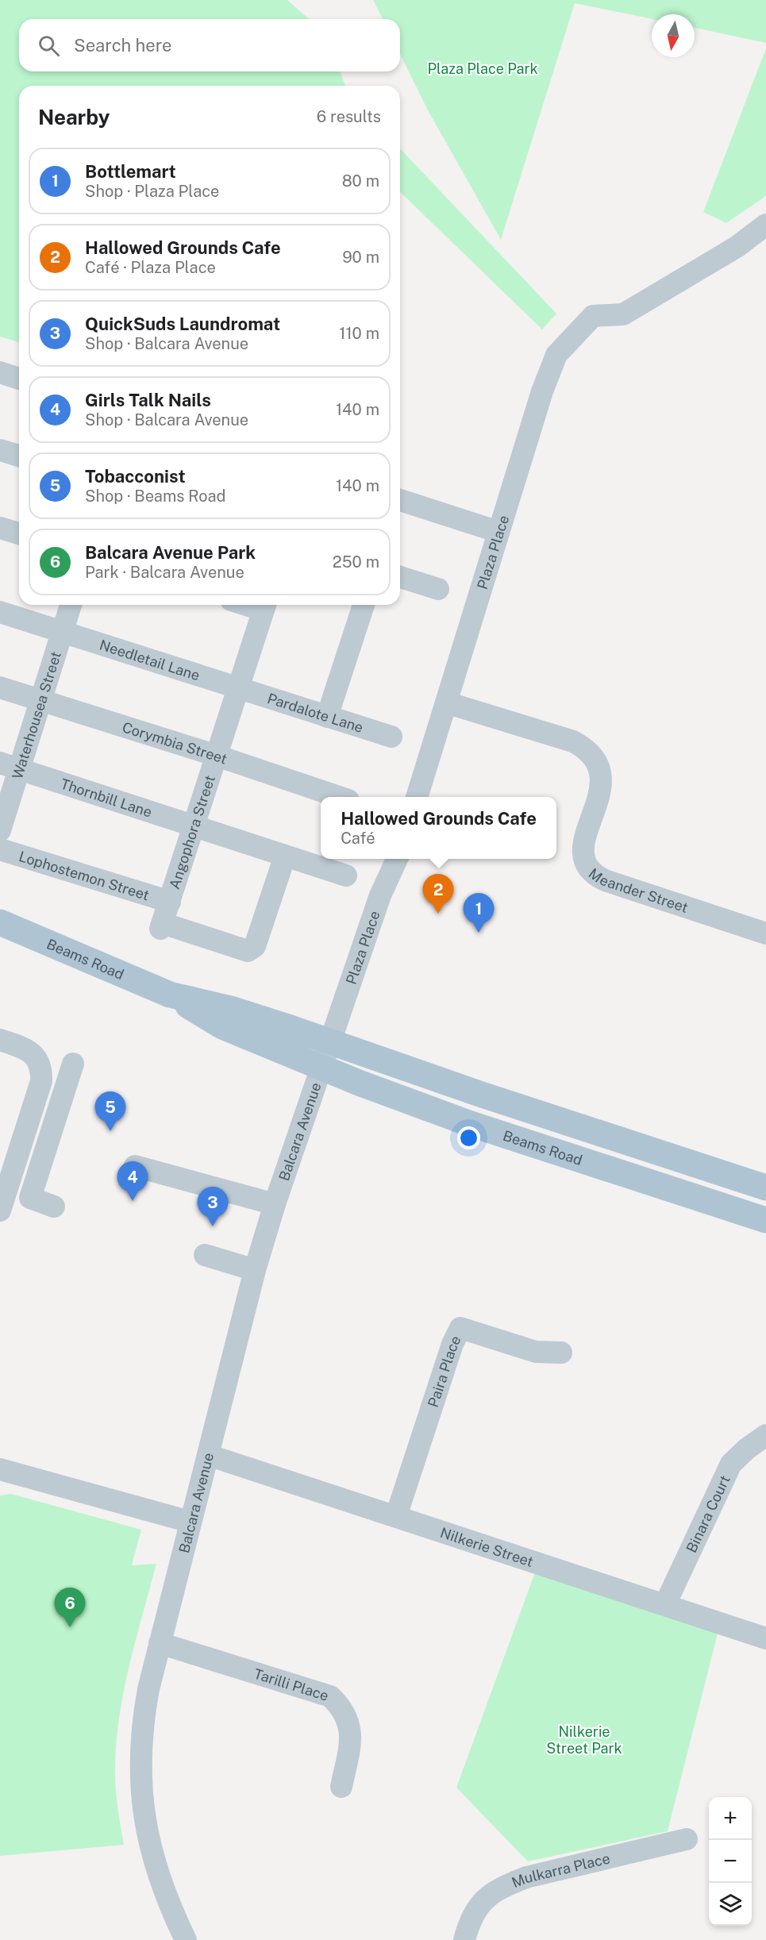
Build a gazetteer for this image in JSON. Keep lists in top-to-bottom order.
{
  "streets": {
    "main road": ["Beams Road"],
    "street": [
      "Plaza Place",
      "Needletail Lane",
      "Pardalote Lane",
      "Waterhousea Street",
      "Corymbia Street",
      "Thornbill Lane",
      "Angophora Street",
      "Lophostemon Street",
      "Meander Street",
      "Balcara Avenue",
      "Paira Place",
      "Binara Court",
      "Nilkerie Street",
      "Tarilli Place",
      "Mulkarra Place"
    ]
  },
  "crossings": [
    ["Plaza Place", "Meander Street"],
    ["Plaza Place", "Beams Road"],
    ["Needletail Lane", "Pardalote Lane"],
    ["Needletail Lane", "Waterhousea Street"],
    ["Needletail Lane", "Angophora Street"],
    ["Pardalote Lane", "Angophora Street"],
    ["Waterhousea Street", "Corymbia Street"],
    ["Waterhousea Street", "Thornbill Lane"],
    ["Corymbia Street", "Angophora Street"],
    ["Thornbill Lane", "Angophora Street"],
    ["Angophora Street", "Lophostemon Street"],
    ["Beams Road", "Balcara Avenue"],
    ["Balcara Avenue", "Nilkerie Street"],
    ["Balcara Avenue", "Tarilli Place"],
    ["Paira Place", "Nilkerie Street"],
    ["Binara Court", "Nilkerie Street"]
  ],
  "parks": ["Plaza Place Park", "Nilkerie Street Park"],
  "north": "bottom",
  "page": {
    "search": "Search here",
    "heading": ["Nearby", "6 results"],
    "list": [
      {
        "mark": "1",
        "name": "Bottlemart",
        "note": "Shop · Plaza Place",
        "value": "80 m"
      },
      {
        "mark": "2",
        "name": "Hallowed Grounds Cafe",
        "note": "Café · Plaza Place",
        "value": "90 m"
      },
      {
        "mark": "3",
        "name": "QuickSuds Laundromat",
        "note": "Shop · Balcara Avenue",
        "value": "110 m"
      },
      {
        "mark": "4",
        "name": "Girls Talk Nails",
        "note": "Shop · Balcara Avenue",
        "value": "140 m"
      },
      {
        "mark": "5",
        "name": "Tobacconist",
        "note": "Shop · Beams Road",
        "value": "140 m"
      },
      {
        "mark": "6",
        "name": "Balcara Avenue Park",
        "note": "Park · Balcara Avenue",
        "value": "250 m"
      }
    ],
    "popup": ["Hallowed Grounds Cafe", "Café"],
    "pins": [
      "2",
      "1",
      "5",
      "4",
      "3",
      "6"
    ],
    "map_buttons": ["+", "−"]
  }
}
